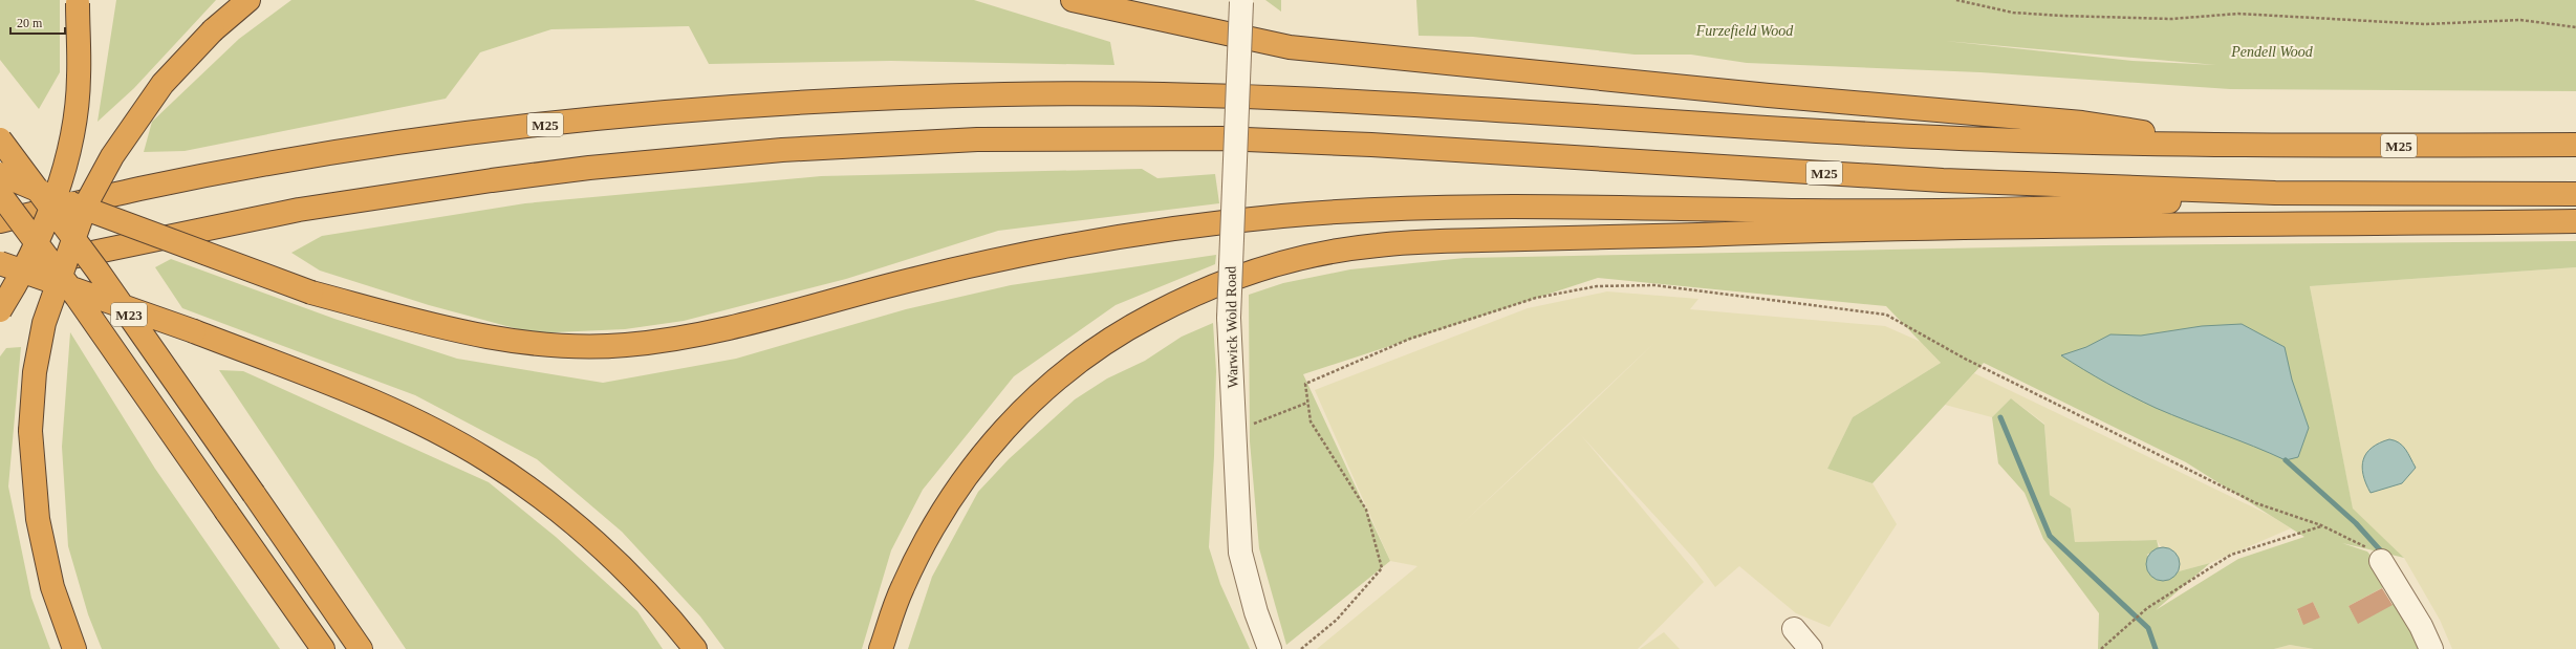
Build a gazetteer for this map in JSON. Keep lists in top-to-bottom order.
{
  "streets": {
    "highway": ["M25", "M23"],
    "street": ["Warwick Wold Road"]
  },
  "parks": ["Furzefield Wood", "Pendell Wood"],
  "scale_bar": "20 m"
}
